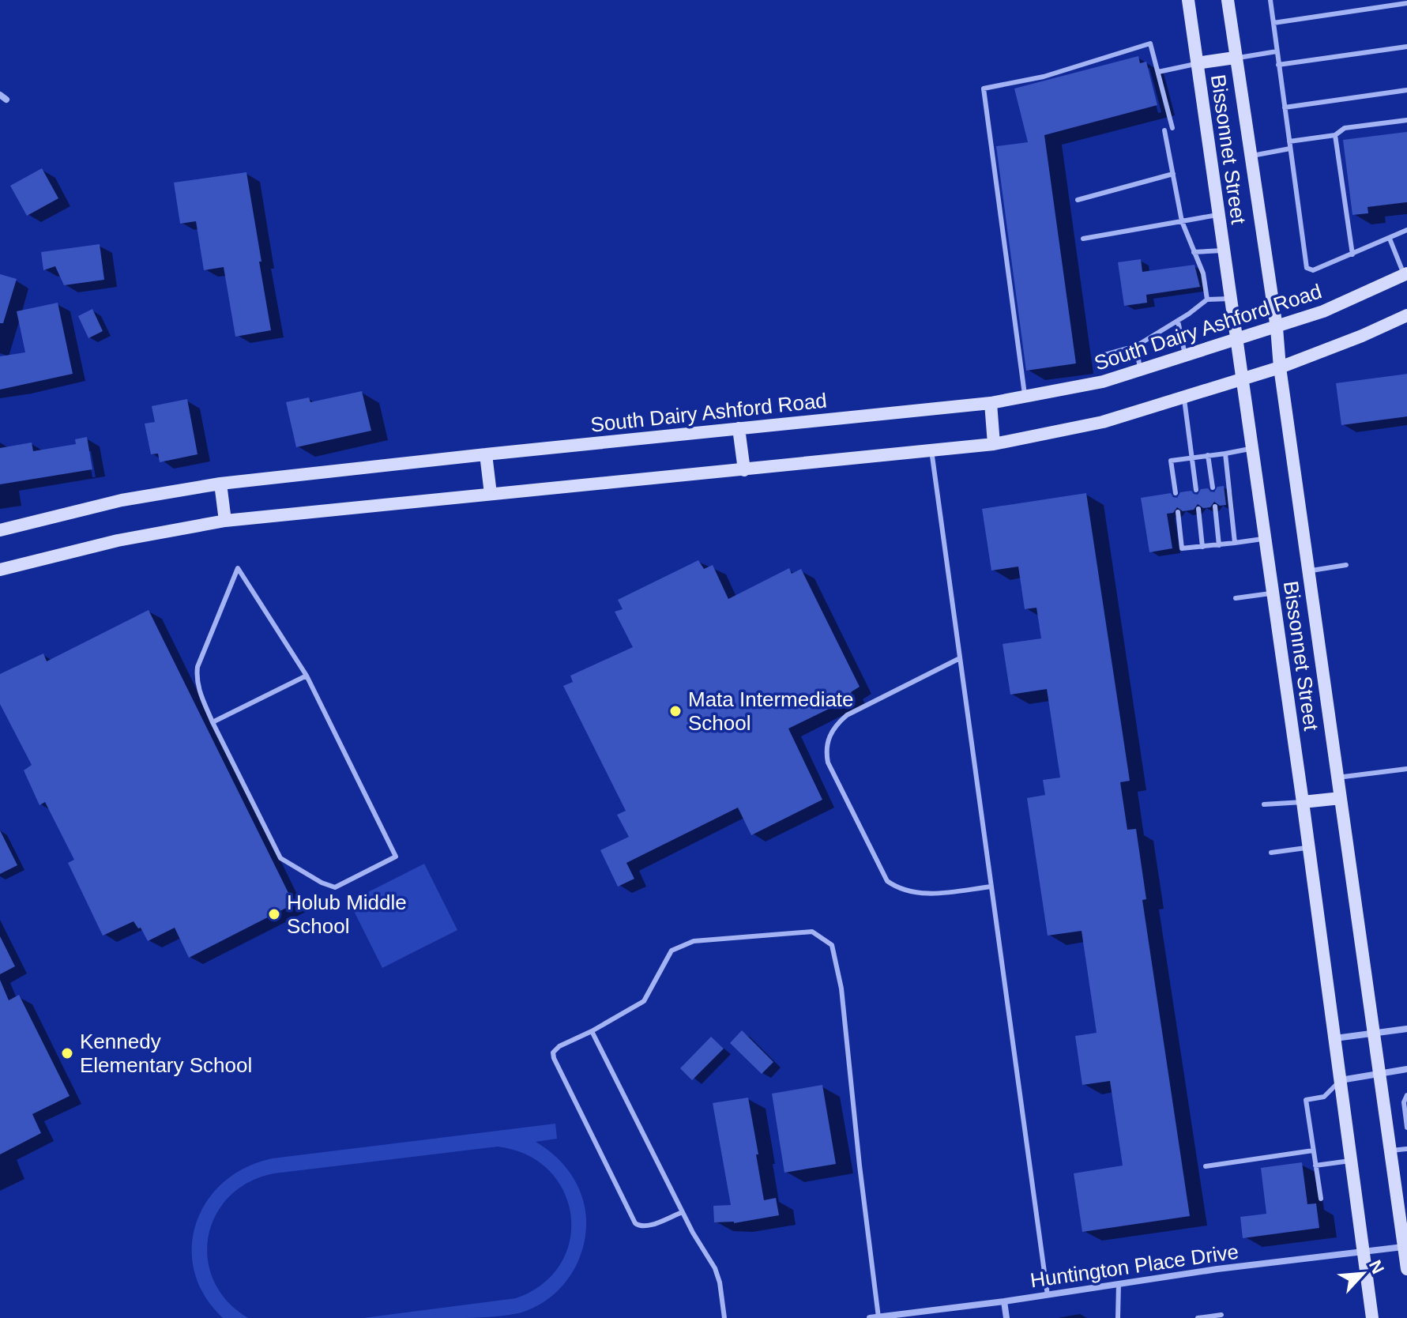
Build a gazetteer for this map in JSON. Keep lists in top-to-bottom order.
{
  "streets": {
    "main road": ["Bissonnet Street", "South Dairy Ashford Road"],
    "street": ["Huntington Place Drive"]
  },
  "crossings": [
    ["Bissonnet Street", "South Dairy Ashford Road"],
    ["Bissonnet Street", "Huntington Place Drive"]
  ],
  "places": ["Mata Intermediate School", "Holub Middle School", "Kennedy Elementary School"],
  "north": "top right"
}
